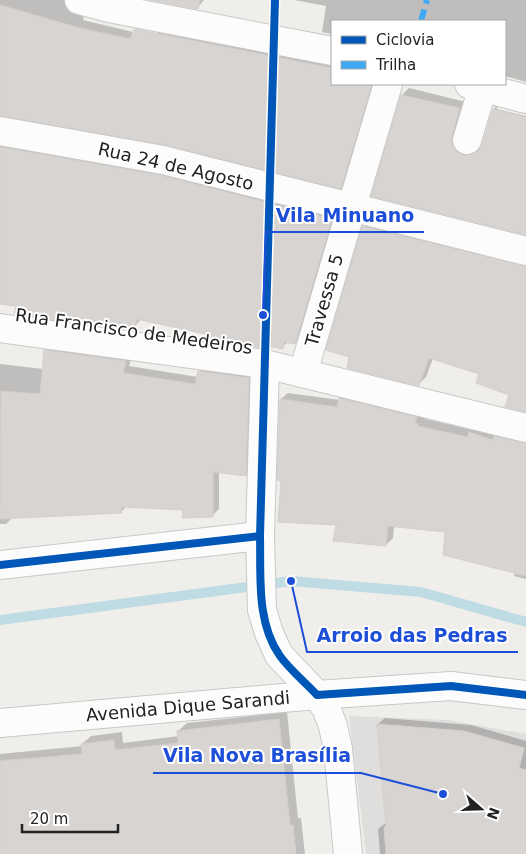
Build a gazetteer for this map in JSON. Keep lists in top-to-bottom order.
{
  "streets": {
    "street": [
      "Rua 24 de Agosto",
      "Travessa 5",
      "Rua Francisco de Medeiros",
      "Avenida Dique Sarandi"
    ]
  },
  "crossings": [
    ["Rua 24 de Agosto", "Travessa 5"],
    ["Travessa 5", "Rua Francisco de Medeiros"]
  ],
  "places": ["Vila Minuano", "Arroio das Pedras", "Vila Nova Brasília"],
  "legend": ["Ciclovia", "Trilha"],
  "scale_bar": "20 m",
  "north": "right"
}
